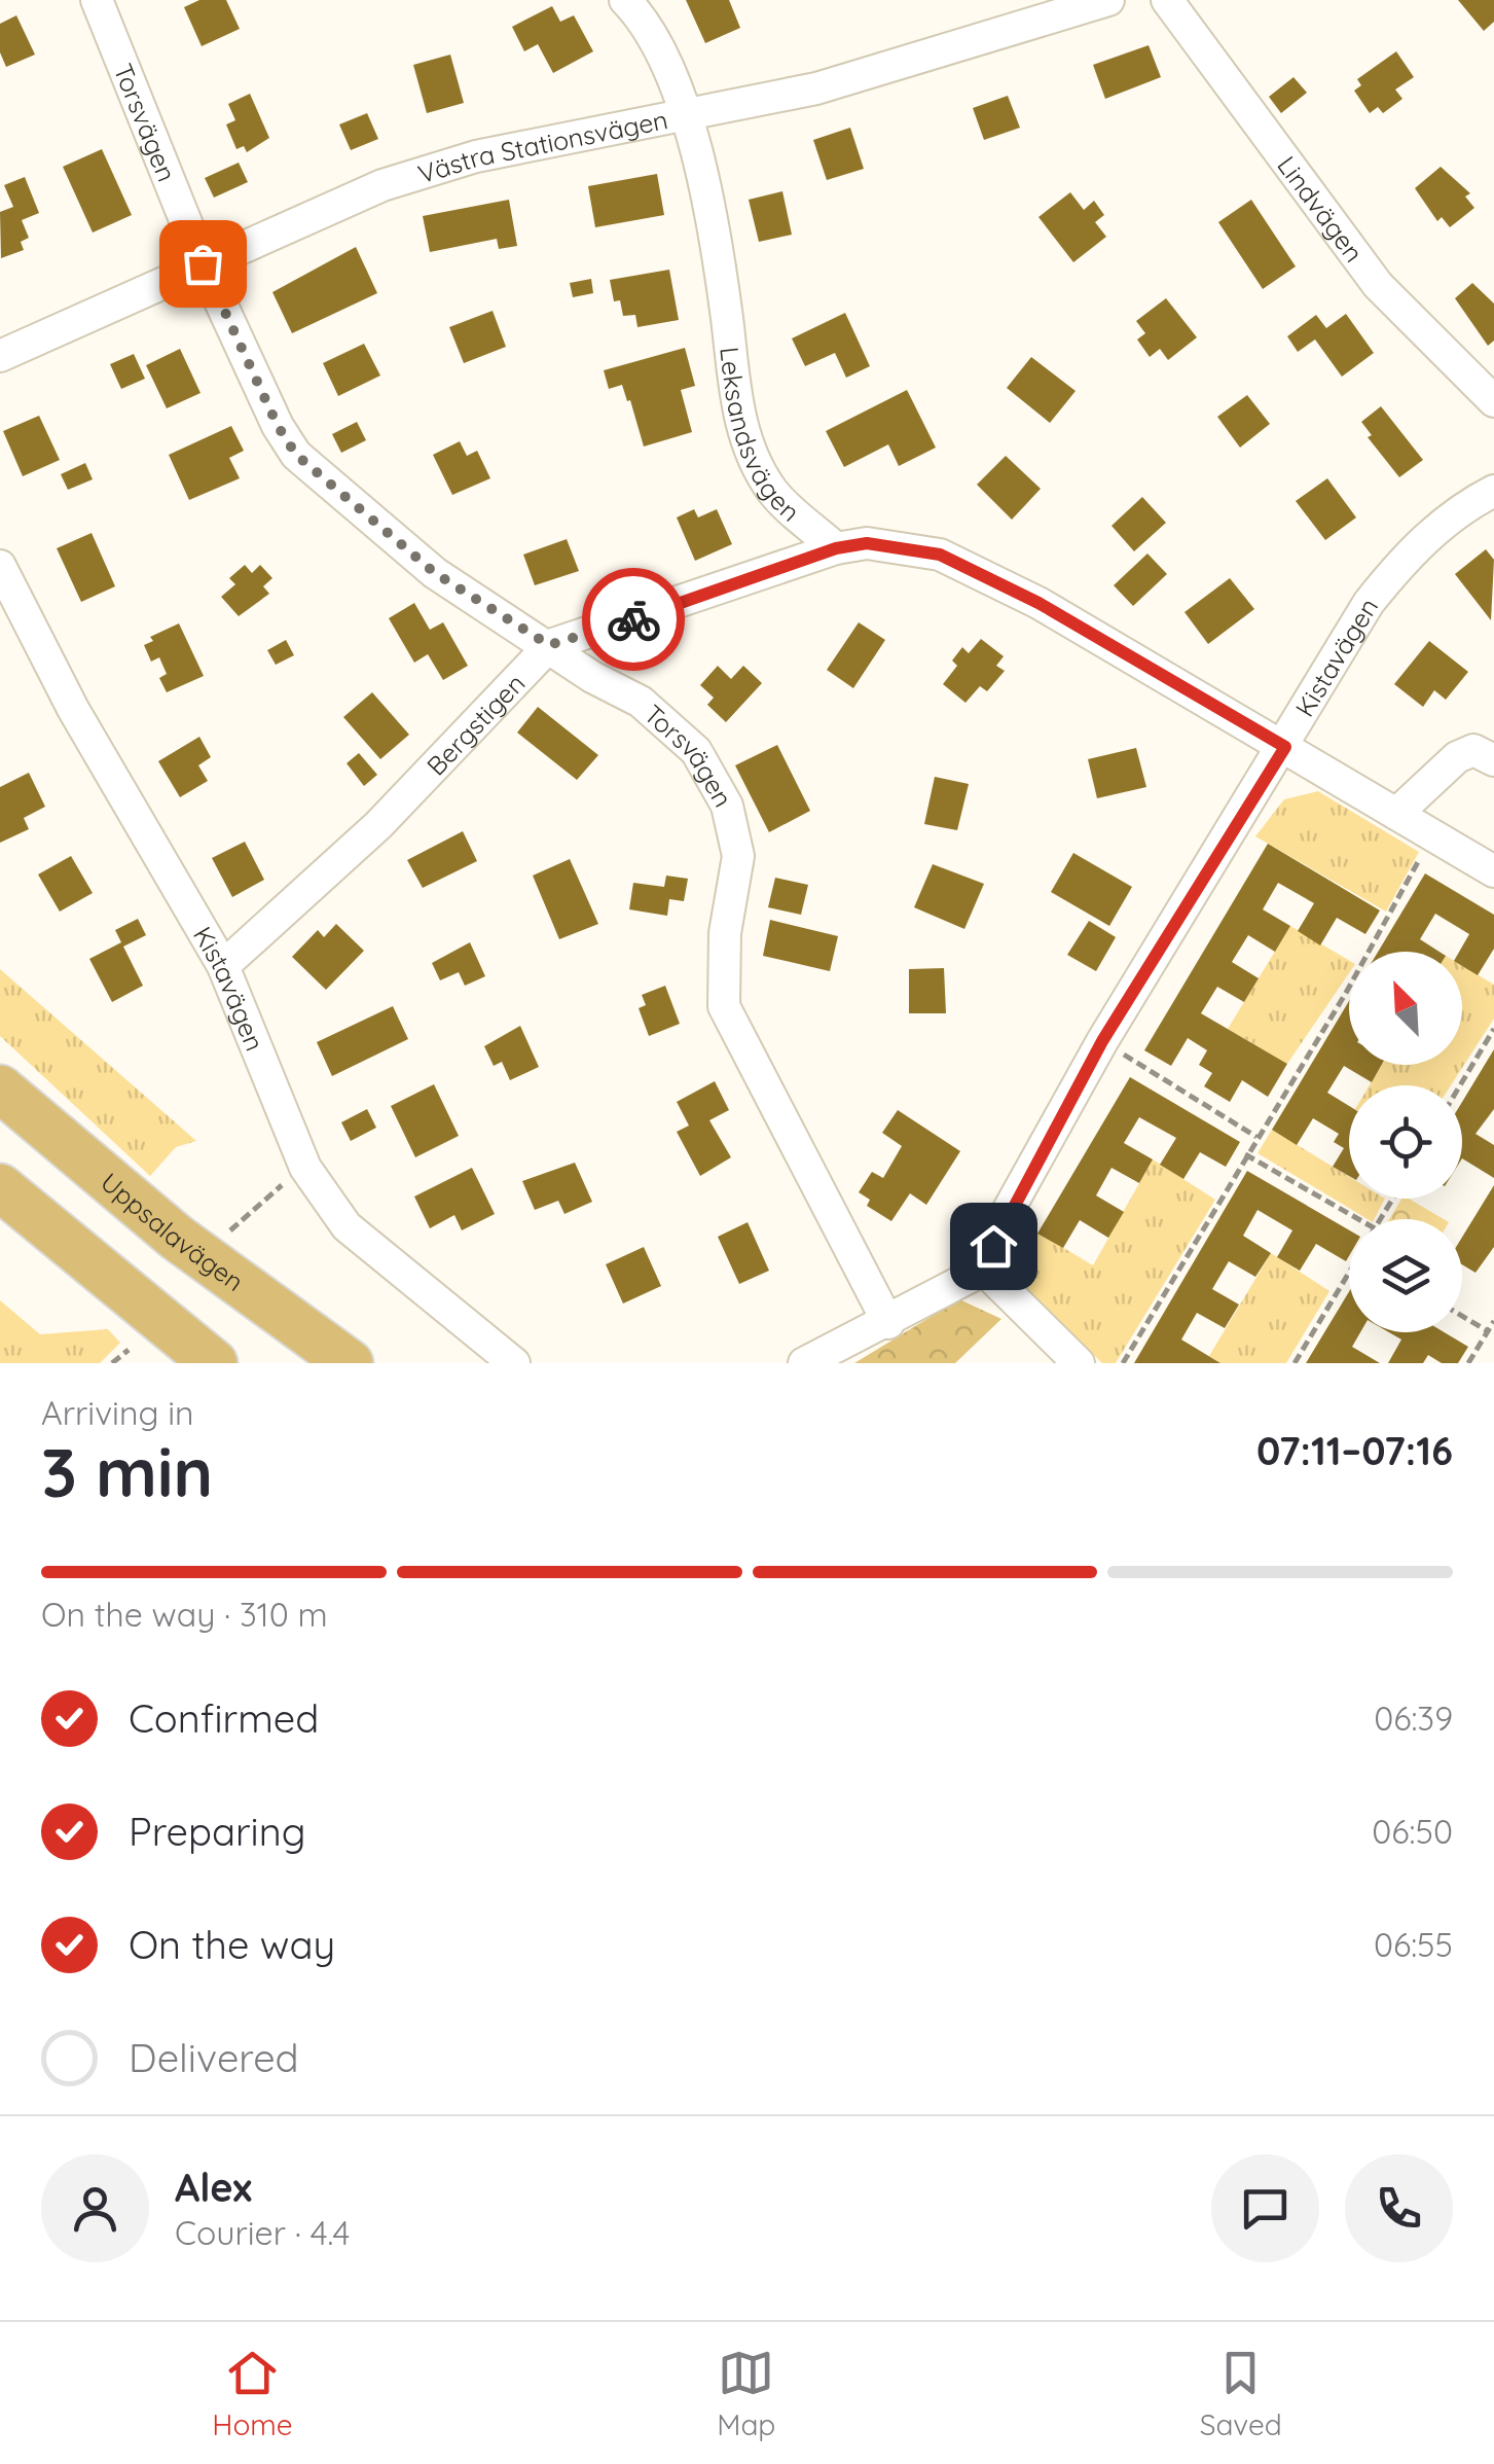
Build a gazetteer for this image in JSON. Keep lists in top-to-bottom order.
{
  "streets": {
    "highway": ["Uppsalavägen"],
    "street": [
      "Torsvägen",
      "Västra Stationsvägen",
      "Lindvägen",
      "Leksandsvägen",
      "Kistavägen",
      "Bergstigen"
    ]
  },
  "crossings": [
    ["Torsvägen", "Västra Stationsvägen"],
    ["Torsvägen", "Bergstigen"],
    ["Västra Stationsvägen", "Leksandsvägen"],
    ["Leksandsvägen", "Bergstigen"],
    ["Kistavägen", "Bergstigen"]
  ],
  "north": "top left",
  "page": {
    "heading": ["3 min", "Arriving in", "07:11–07:16"],
    "panel": ["Alex", "Courier · 4.4"],
    "bar": "On the way · 310 m",
    "list": [
      ["Confirmed", "06:39"],
      ["Preparing", "06:50"],
      ["On the way", "06:55"],
      "Delivered"
    ],
    "tabs": ["Home", "Map", "Saved"]
  }
}
